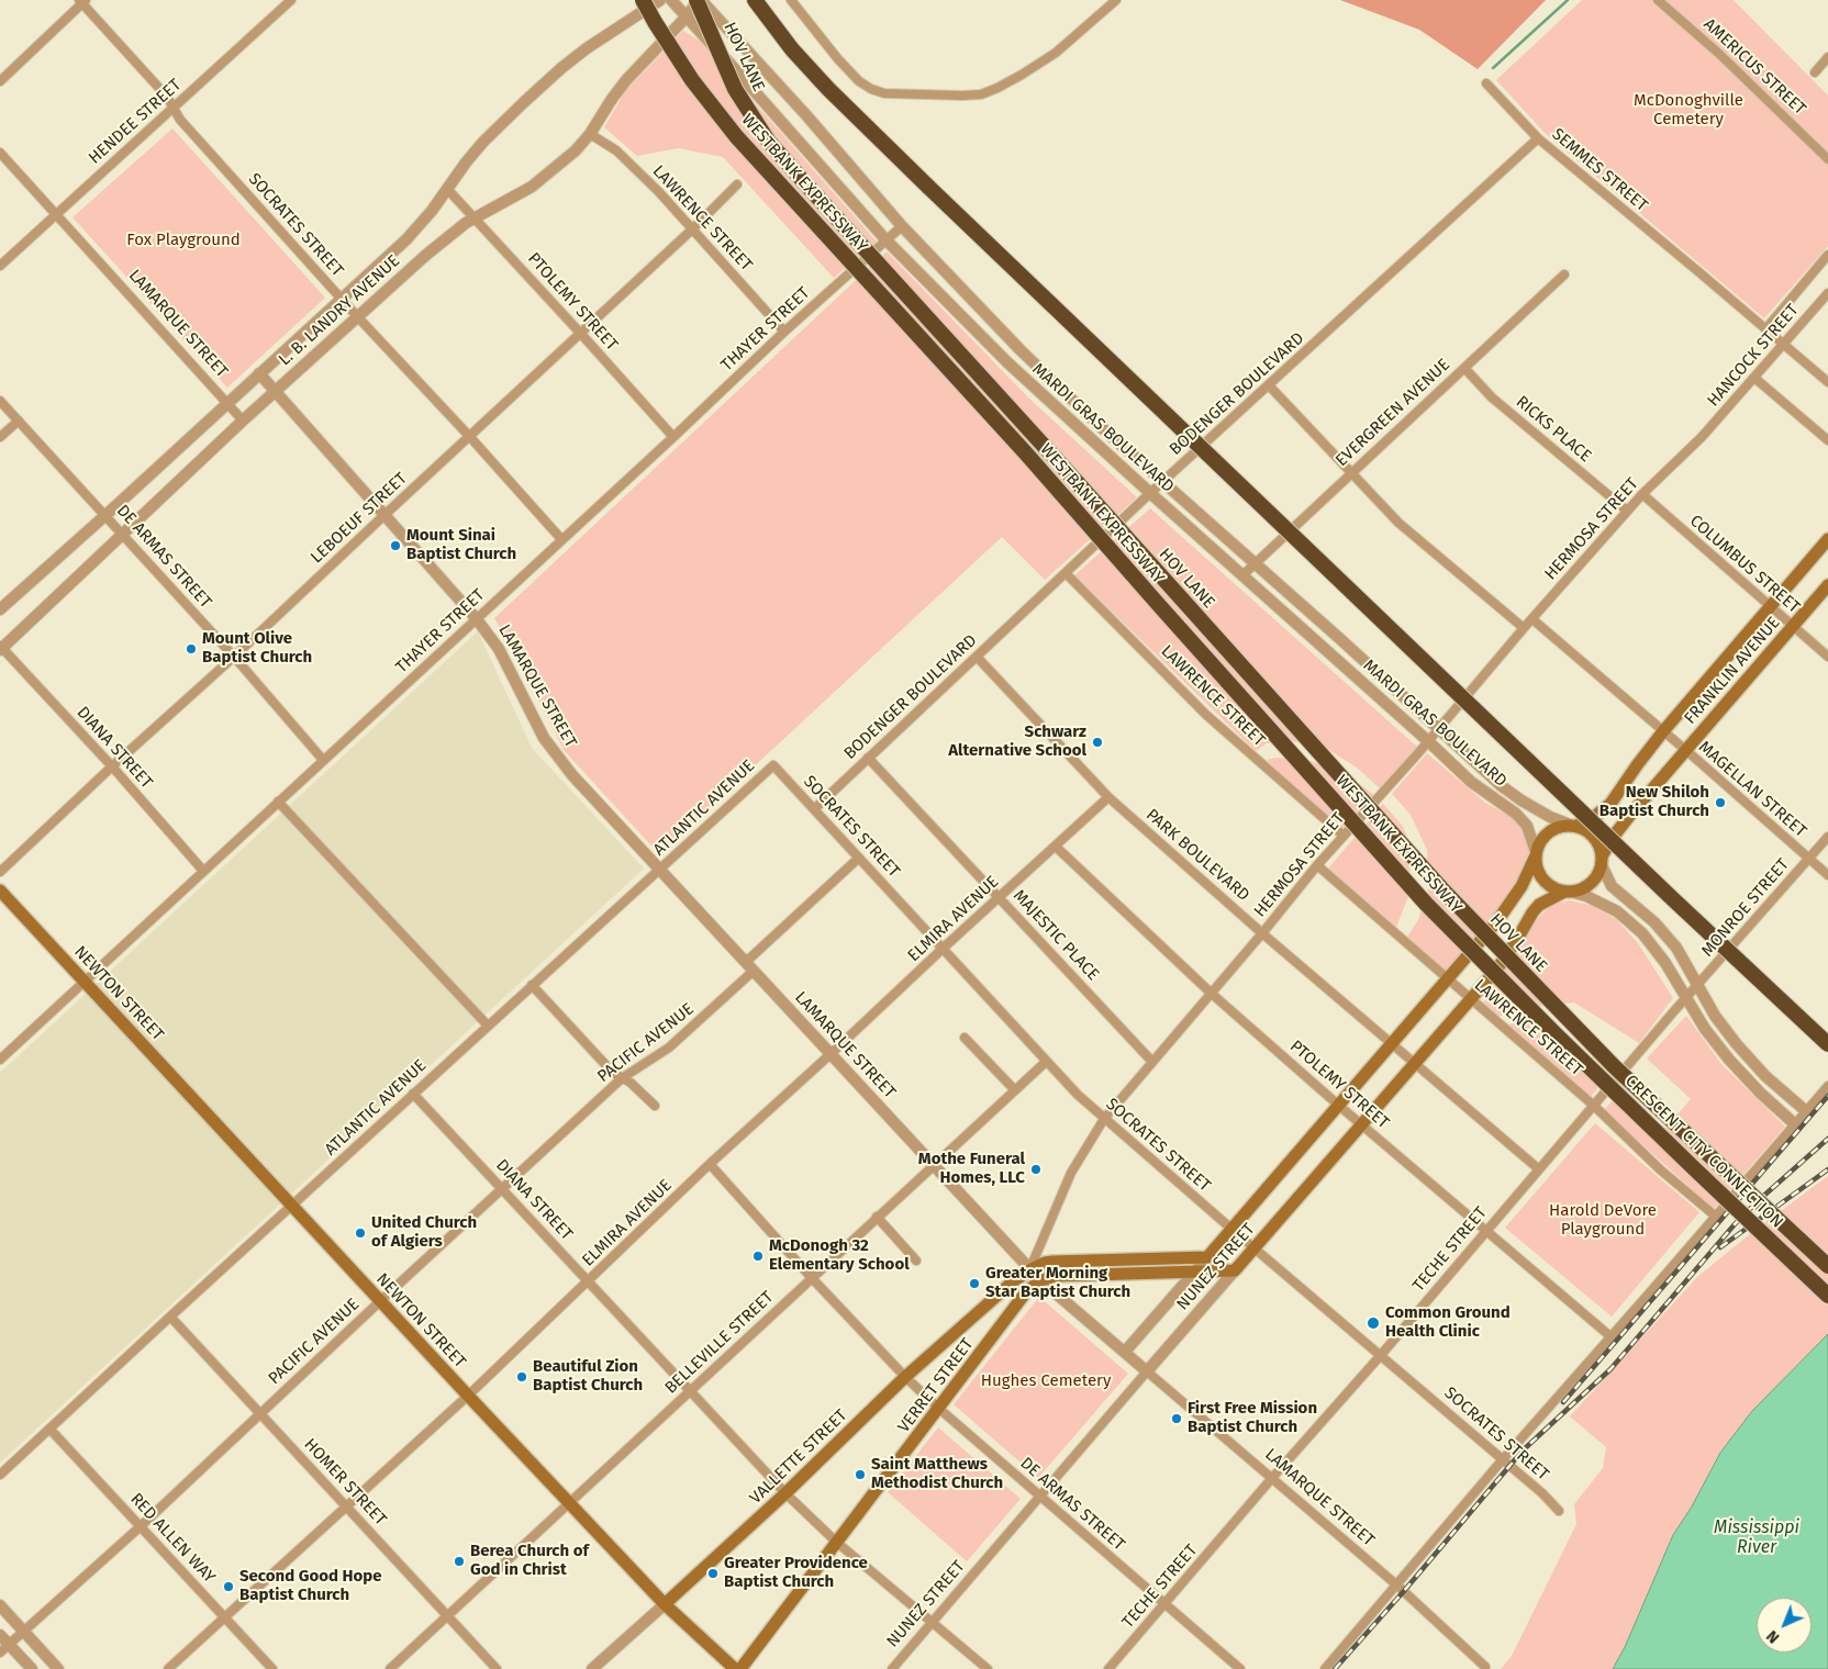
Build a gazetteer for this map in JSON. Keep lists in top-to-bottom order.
{
  "streets": {
    "highway": ["HOV LANE", "WESTBANK EXPRESSWAY", "CRESCENT CITY CONNECTION"],
    "main road": [
      "FRANKLIN AVENUE",
      "NEWTON STREET",
      "NUNEZ STREET",
      "VERRET STREET",
      "VALLETTE STREET"
    ],
    "street": [
      "AMERICUS STREET",
      "HENDEE STREET",
      "SEMMES STREET",
      "LAWRENCE STREET",
      "SOCRATES STREET",
      "PTOLEMY STREET",
      "L. B. LANDRY AVENUE",
      "LAMARQUE STREET",
      "THAYER STREET",
      "HANCOCK STREET",
      "BODENGER BOULEVARD",
      "EVERGREEN AVENUE",
      "MARDI GRAS BOULEVARD",
      "RICKS PLACE",
      "LEBOEUF STREET",
      "HERMOSA STREET",
      "DE ARMAS STREET",
      "COLUMBUS STREET",
      "DIANA STREET",
      "MAGELLAN STREET",
      "ATLANTIC AVENUE",
      "PARK BOULEVARD",
      "MONROE STREET",
      "ELMIRA AVENUE",
      "MAJESTIC PLACE",
      "PACIFIC AVENUE",
      "TECHE STREET",
      "BELLEVILLE STREET",
      "HOMER STREET",
      "RED ALLEN WAY"
    ]
  },
  "crossings": [
    ["HOV LANE", "L. B. LANDRY AVENUE"],
    ["HOV LANE", "MARDI GRAS BOULEVARD"],
    ["HENDEE STREET", "SOCRATES STREET"],
    ["HENDEE STREET", "LAMARQUE STREET"],
    ["SEMMES STREET", "HANCOCK STREET"],
    ["SEMMES STREET", "BODENGER BOULEVARD"],
    ["WESTBANK EXPRESSWAY", "CRESCENT CITY CONNECTION"],
    ["LAWRENCE STREET", "L. B. LANDRY AVENUE"],
    ["LAWRENCE STREET", "THAYER STREET"],
    ["LAWRENCE STREET", "BODENGER BOULEVARD"],
    ["LAWRENCE STREET", "LEBOEUF STREET"],
    ["LAWRENCE STREET", "HERMOSA STREET"],
    ["LAWRENCE STREET", "TECHE STREET"],
    ["LAWRENCE STREET", "NUNEZ STREET"],
    ["SOCRATES STREET", "L. B. LANDRY AVENUE"],
    ["SOCRATES STREET", "THAYER STREET"],
    ["SOCRATES STREET", "BODENGER BOULEVARD"],
    ["SOCRATES STREET", "LEBOEUF STREET"],
    ["SOCRATES STREET", "HERMOSA STREET"],
    ["SOCRATES STREET", "ATLANTIC AVENUE"],
    ["SOCRATES STREET", "ELMIRA AVENUE"],
    ["SOCRATES STREET", "PACIFIC AVENUE"],
    ["SOCRATES STREET", "TECHE STREET"],
    ["SOCRATES STREET", "NUNEZ STREET"],
    ["SOCRATES STREET", "BELLEVILLE STREET"],
    ["PTOLEMY STREET", "L. B. LANDRY AVENUE"],
    ["PTOLEMY STREET", "THAYER STREET"],
    ["PTOLEMY STREET", "LEBOEUF STREET"],
    ["PTOLEMY STREET", "HERMOSA STREET"],
    ["PTOLEMY STREET", "ELMIRA AVENUE"],
    ["PTOLEMY STREET", "TECHE STREET"],
    ["PTOLEMY STREET", "NUNEZ STREET"],
    ["L. B. LANDRY AVENUE", "LAMARQUE STREET"],
    ["L. B. LANDRY AVENUE", "MARDI GRAS BOULEVARD"],
    ["L. B. LANDRY AVENUE", "DE ARMAS STREET"],
    ["L. B. LANDRY AVENUE", "DIANA STREET"],
    ["LAMARQUE STREET", "THAYER STREET"],
    ["LAMARQUE STREET", "LEBOEUF STREET"],
    ["LAMARQUE STREET", "HERMOSA STREET"],
    ["LAMARQUE STREET", "ATLANTIC AVENUE"],
    ["LAMARQUE STREET", "ELMIRA AVENUE"],
    ["LAMARQUE STREET", "PACIFIC AVENUE"],
    ["LAMARQUE STREET", "TECHE STREET"],
    ["LAMARQUE STREET", "NUNEZ STREET"],
    ["LAMARQUE STREET", "BELLEVILLE STREET"],
    ["LAMARQUE STREET", "VERRET STREET"],
    ["LAMARQUE STREET", "VALLETTE STREET"],
    ["THAYER STREET", "MARDI GRAS BOULEVARD"],
    ["THAYER STREET", "DE ARMAS STREET"],
    ["THAYER STREET", "DIANA STREET"],
    ["THAYER STREET", "NEWTON STREET"],
    ["HANCOCK STREET", "HERMOSA STREET"],
    ["BODENGER BOULEVARD", "MARDI GRAS BOULEVARD"],
    ["BODENGER BOULEVARD", "PARK BOULEVARD"],
    ["BODENGER BOULEVARD", "MAJESTIC PLACE"],
    ["EVERGREEN AVENUE", "MARDI GRAS BOULEVARD"],
    ["EVERGREEN AVENUE", "RICKS PLACE"],
    ["MARDI GRAS BOULEVARD", "HERMOSA STREET"],
    ["MARDI GRAS BOULEVARD", "FRANKLIN AVENUE"],
    ["MARDI GRAS BOULEVARD", "NUNEZ STREET"],
    ["RICKS PLACE", "HERMOSA STREET"],
    ["LEBOEUF STREET", "DE ARMAS STREET"],
    ["LEBOEUF STREET", "DIANA STREET"],
    ["HERMOSA STREET", "COLUMBUS STREET"],
    ["HERMOSA STREET", "MAGELLAN STREET"],
    ["HERMOSA STREET", "PARK BOULEVARD"],
    ["HERMOSA STREET", "MAJESTIC PLACE"],
    ["HERMOSA STREET", "VALLETTE STREET"],
    ["DE ARMAS STREET", "ELMIRA AVENUE"],
    ["DE ARMAS STREET", "TECHE STREET"],
    ["DE ARMAS STREET", "NUNEZ STREET"],
    ["DE ARMAS STREET", "BELLEVILLE STREET"],
    ["DE ARMAS STREET", "VERRET STREET"],
    ["DE ARMAS STREET", "VALLETTE STREET"],
    ["COLUMBUS STREET", "FRANKLIN AVENUE"],
    ["FRANKLIN AVENUE", "MAGELLAN STREET"],
    ["FRANKLIN AVENUE", "NUNEZ STREET"],
    ["DIANA STREET", "ATLANTIC AVENUE"],
    ["DIANA STREET", "ELMIRA AVENUE"],
    ["DIANA STREET", "PACIFIC AVENUE"],
    ["DIANA STREET", "NUNEZ STREET"],
    ["DIANA STREET", "BELLEVILLE STREET"],
    ["DIANA STREET", "VERRET STREET"],
    ["DIANA STREET", "VALLETTE STREET"],
    ["MAGELLAN STREET", "MONROE STREET"],
    ["ATLANTIC AVENUE", "NEWTON STREET"],
    ["ATLANTIC AVENUE", "HOMER STREET"],
    ["ATLANTIC AVENUE", "RED ALLEN WAY"],
    ["PARK BOULEVARD", "ELMIRA AVENUE"],
    ["PARK BOULEVARD", "TECHE STREET"],
    ["PARK BOULEVARD", "NUNEZ STREET"],
    ["MONROE STREET", "TECHE STREET"],
    ["ELMIRA AVENUE", "MAJESTIC PLACE"],
    ["ELMIRA AVENUE", "NEWTON STREET"],
    ["ELMIRA AVENUE", "HOMER STREET"],
    ["ELMIRA AVENUE", "RED ALLEN WAY"],
    ["NEWTON STREET", "PACIFIC AVENUE"],
    ["NEWTON STREET", "BELLEVILLE STREET"],
    ["NEWTON STREET", "VALLETTE STREET"],
    ["PACIFIC AVENUE", "HOMER STREET"],
    ["PACIFIC AVENUE", "RED ALLEN WAY"],
    ["NUNEZ STREET", "VALLETTE STREET"],
    ["BELLEVILLE STREET", "HOMER STREET"]
  ],
  "water": ["Mississippi River"],
  "parks": [
    "McDonoghville Cemetery",
    "Fox Playground",
    "Harold DeVore Playground",
    "Hughes Cemetery"
  ],
  "places": [
    "Mount Sinai Baptist Church",
    "Mount Olive Baptist Church",
    "Schwarz Alternative School",
    "New Shiloh Baptist Church",
    "Mothe Funeral Homes, LLC",
    "United Church of Algiers",
    "McDonogh 32 Elementary School",
    "Greater Morning Star Baptist Church",
    "Common Ground Health Clinic",
    "Beautiful Zion Baptist Church",
    "First Free Mission Baptist Church",
    "Saint Matthews Methodist Church",
    "Berea Church of God in Christ",
    "Greater Providence Baptist Church",
    "Second Good Hope Baptist Church"
  ],
  "north": "bottom left"
}
